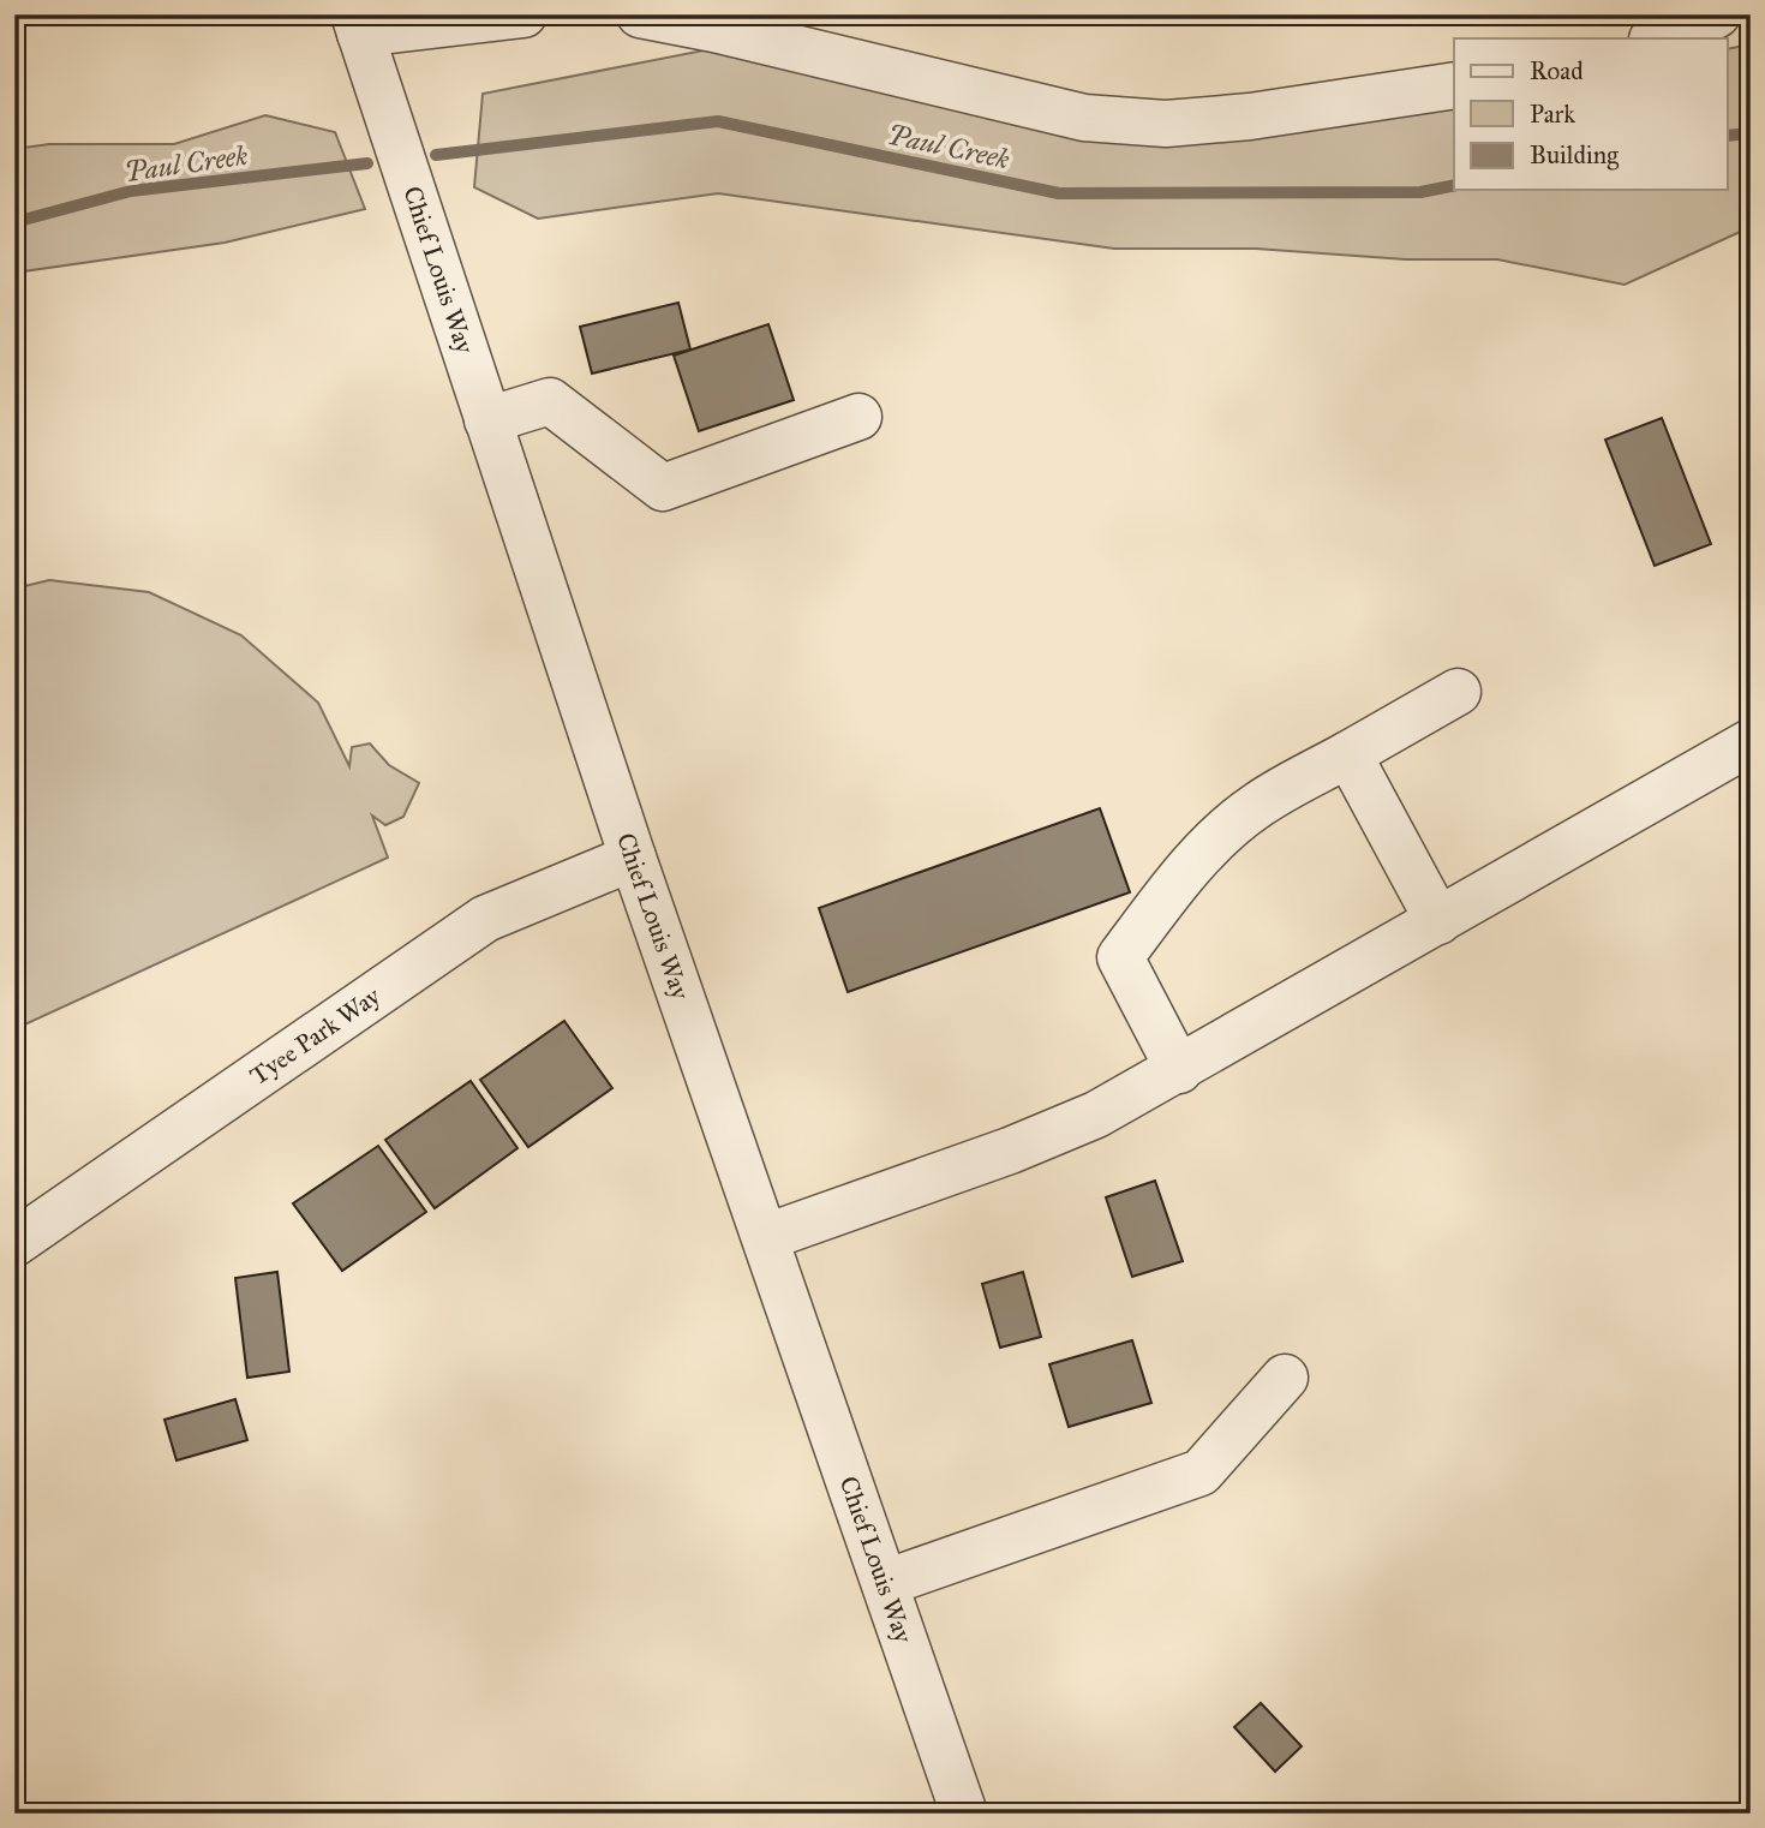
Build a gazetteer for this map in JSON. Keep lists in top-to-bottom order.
{
  "streets": {
    "street": ["Chief Louis Way", "Tyee Park Way"]
  },
  "crossings": [
    ["Chief Louis Way", "Tyee Park Way"]
  ],
  "water": ["Paul Creek"],
  "legend": ["Road", "Park", "Building"]
}
